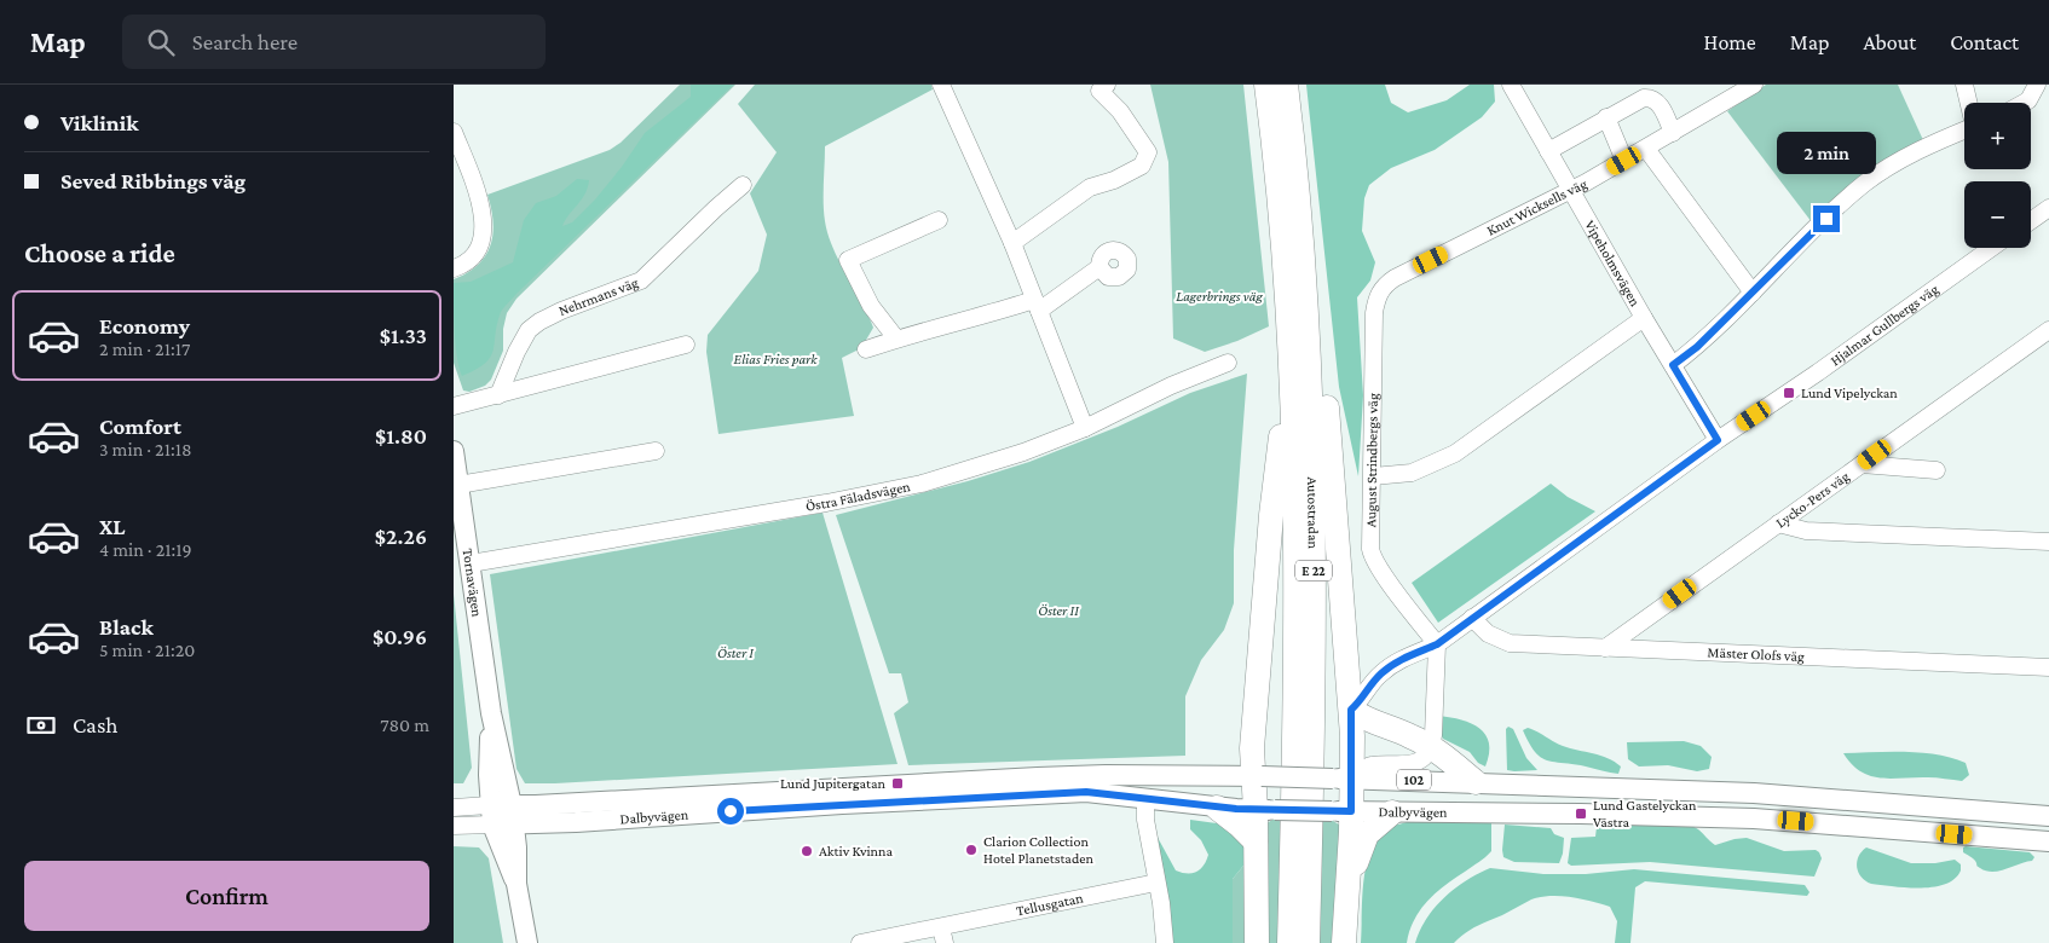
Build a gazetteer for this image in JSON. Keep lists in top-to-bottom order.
{
  "streets": {
    "highway": ["Autostradan", "E 22"],
    "main road": ["Tornavägen", "102", "Dalbyvägen"],
    "street": [
      "Knut Wicksells väg",
      "Vipeholmsvägen",
      "Nehrmans väg",
      "Hjalmar Gullbergs väg",
      "August Strindbergs väg",
      "Östra Fäladsvägen",
      "Lycko-Pers väg",
      "Mäster Olofs väg",
      "Tellusgatan"
    ]
  },
  "crossings": [
    ["Knut Wicksells väg", "Vipeholmsvägen"],
    ["Knut Wicksells väg", "August Strindbergs väg"],
    ["Vipeholmsvägen", "Hjalmar Gullbergs väg"],
    ["Hjalmar Gullbergs väg", "August Strindbergs väg"],
    ["Hjalmar Gullbergs väg", "Mäster Olofs väg"],
    ["Östra Fäladsvägen", "Tornavägen"],
    ["Lycko-Pers väg", "Mäster Olofs väg"],
    ["Tornavägen", "Dalbyvägen"]
  ],
  "parks": [
    "Lagerbrings väg",
    "Elias Fries park",
    "Öster II",
    "Öster I"
  ],
  "places": {
    "transit": ["Lund Vipelyckan", "Lund Jupitergatan", "Lund Gastelyckan Västra"],
    "other": ["Clarion Collection Hotel Planetstaden", "Aktiv Kvinna"]
  },
  "page": {
    "header": "Map",
    "search": "Search here",
    "nav": [
      "Home",
      "Map",
      "About",
      "Contact"
    ],
    "banner": ["Viklinik", "Seved Ribbings väg"],
    "map_buttons": ["+", "−"],
    "bubble": "2 min",
    "heading": "Choose a ride",
    "list": [
      {
        "name": "Economy",
        "note": "2 min · 21:17",
        "value": "$1.33"
      },
      {
        "name": "Comfort",
        "note": "3 min · 21:18",
        "value": "$1.80"
      },
      {
        "name": "XL",
        "note": "4 min · 21:19",
        "value": "$2.26"
      },
      {
        "name": "Black",
        "note": "5 min · 21:20",
        "value": "$0.96"
      }
    ],
    "pay": ["Cash", "780 m"],
    "buttons": "Confirm"
  }
}
